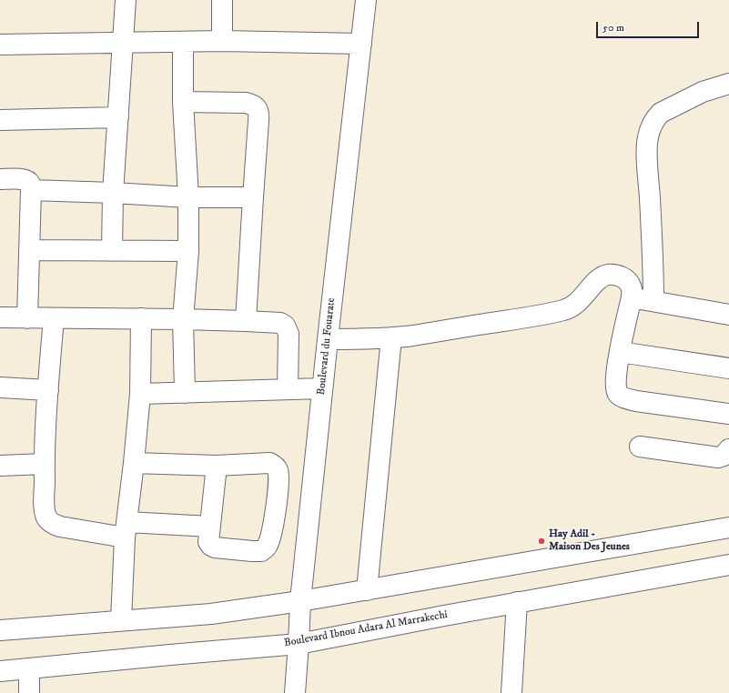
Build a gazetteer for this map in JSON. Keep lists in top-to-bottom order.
{
  "streets": {
    "street": ["Boulevard du Fouarate", "Boulevard Ibnou Adara Al Marrakechi"]
  },
  "crossings": [
    ["Boulevard du Fouarate", "Boulevard Ibnou Adara Al Marrakechi"]
  ],
  "places": ["Hay Adil - Maison Des Jeunes"],
  "scale_bar": "50 m"
}
